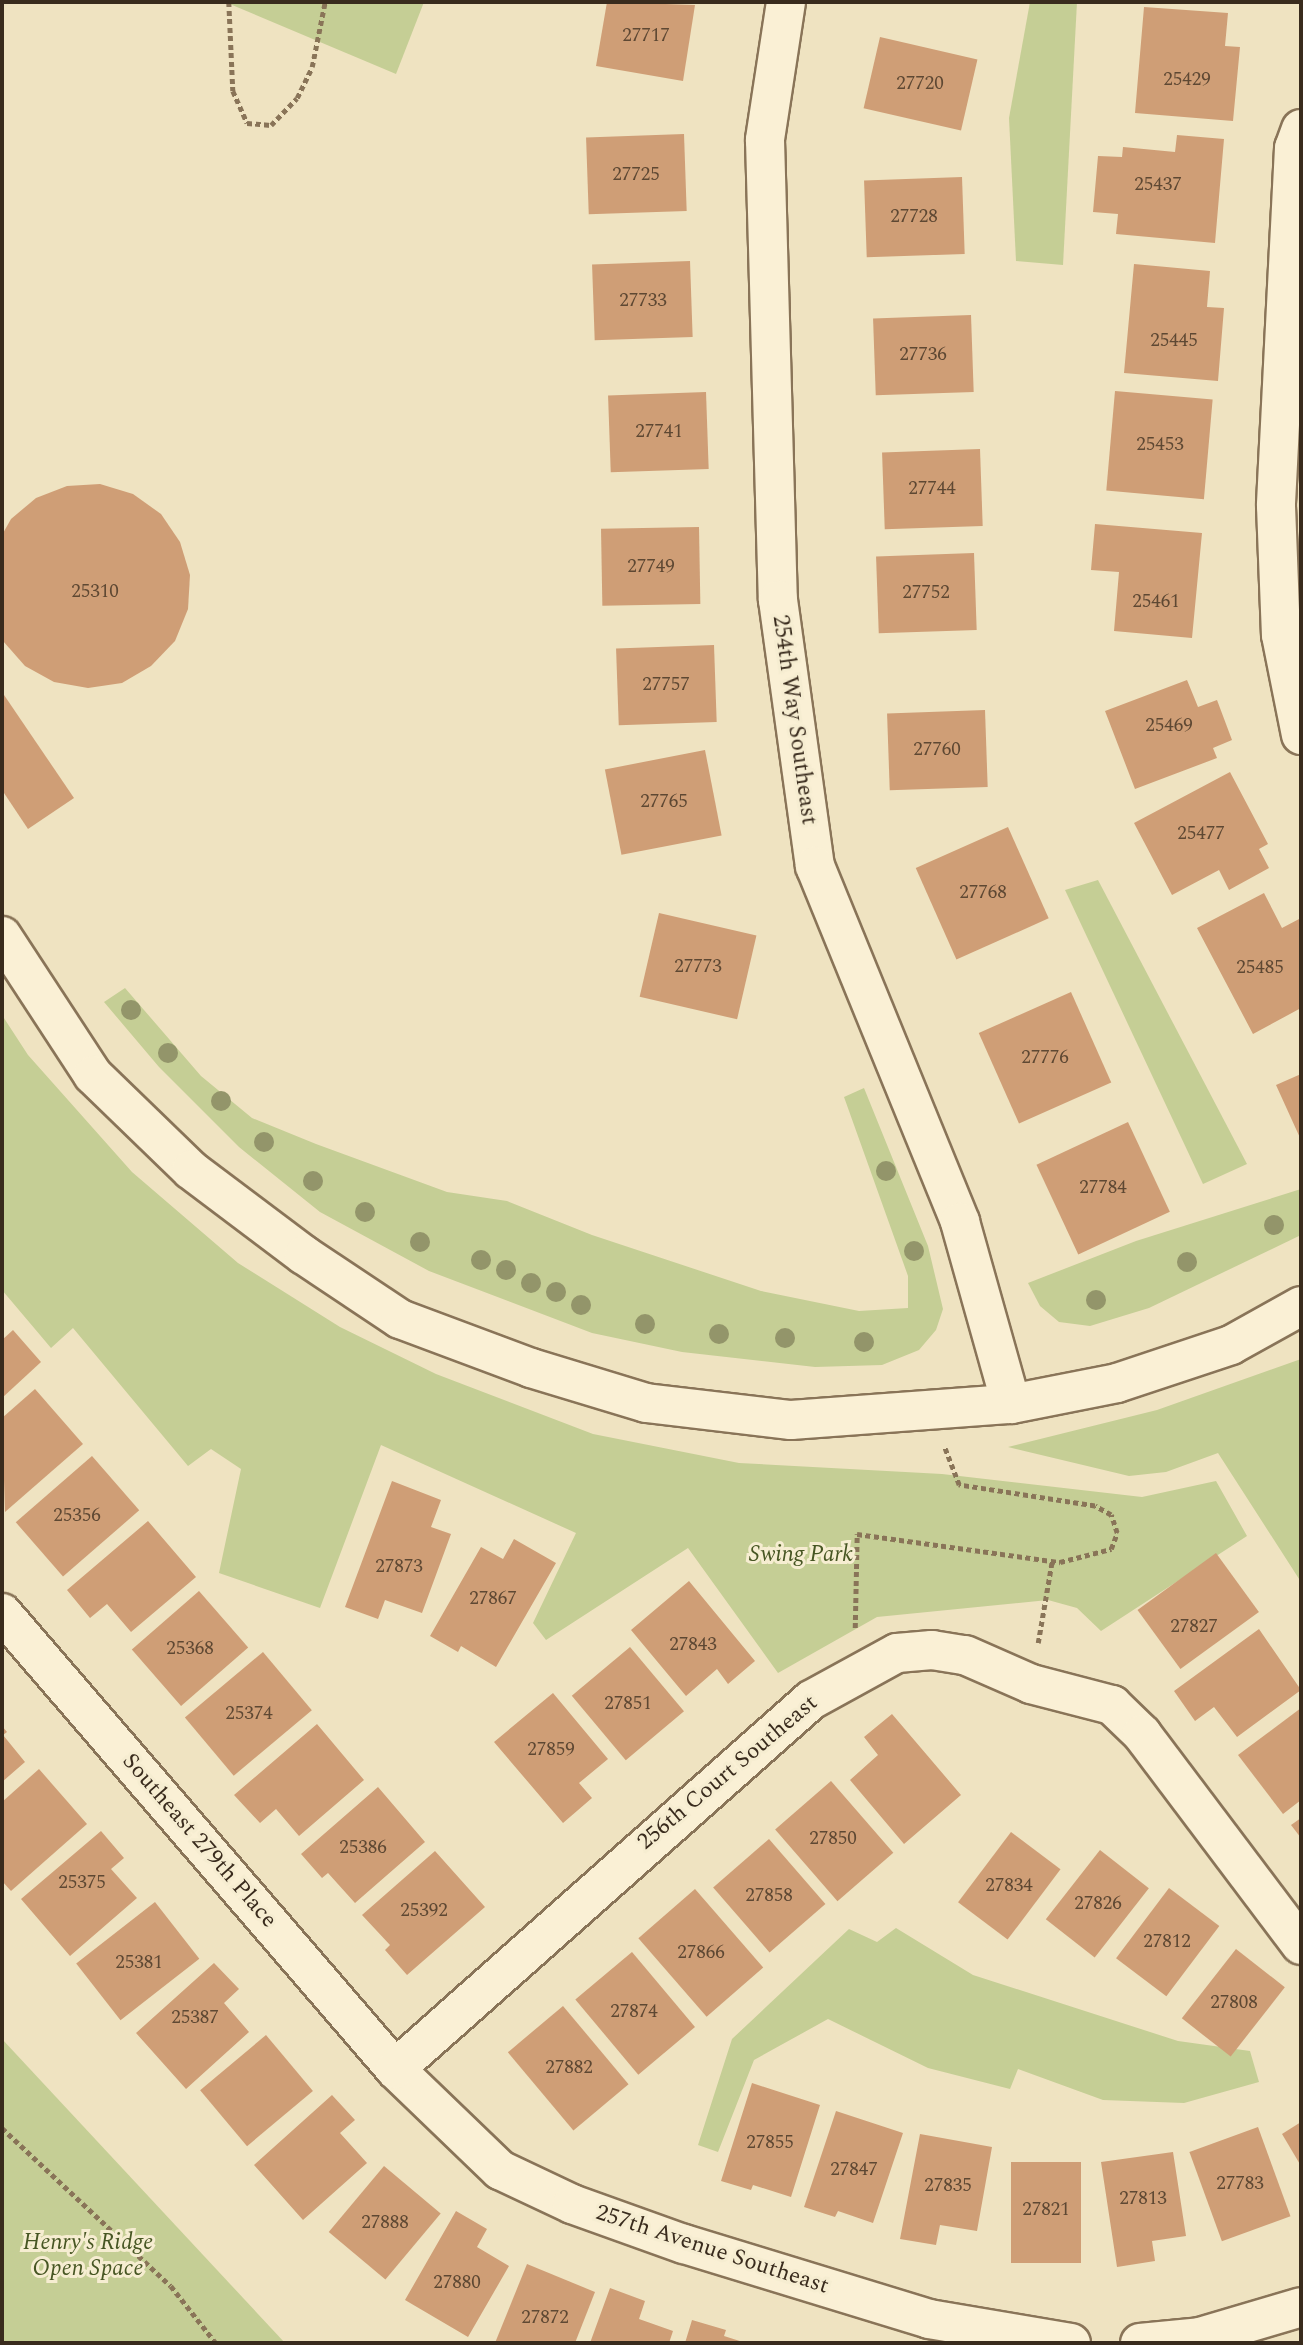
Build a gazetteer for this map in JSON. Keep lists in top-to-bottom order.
{
  "streets": {
    "street": [
      "254th Way Southeast",
      "256th Court Southeast",
      "Southeast 279th Place",
      "257th Avenue Southeast"
    ]
  },
  "crossings": [
    ["256th Court Southeast", "Southeast 279th Place"],
    ["256th Court Southeast", "257th Avenue Southeast"],
    ["Southeast 279th Place", "257th Avenue Southeast"]
  ],
  "parks": ["Swing Park", "Henry's Ridge Open Space"],
  "house_numbers": [
    "27717",
    "25429",
    "27720",
    "27725",
    "25437",
    "27728",
    "27733",
    "25445",
    "27736",
    "27741",
    "25453",
    "27744",
    "27749",
    "25310",
    "27752",
    "25461",
    "27757",
    "25469",
    "27760",
    "27765",
    "25477",
    "27768",
    "27773",
    "25485",
    "27776",
    "27784",
    "25356",
    "27873",
    "27867",
    "27827",
    "27843",
    "25368",
    "27851",
    "25374",
    "27859",
    "27850",
    "25386",
    "25375",
    "27834",
    "27858",
    "27826",
    "25392",
    "27812",
    "27866",
    "25381",
    "27808",
    "27874",
    "25387",
    "27882",
    "27855",
    "27847",
    "27783",
    "27835",
    "27813",
    "27821",
    "27888",
    "27880",
    "27872"
  ]
}
